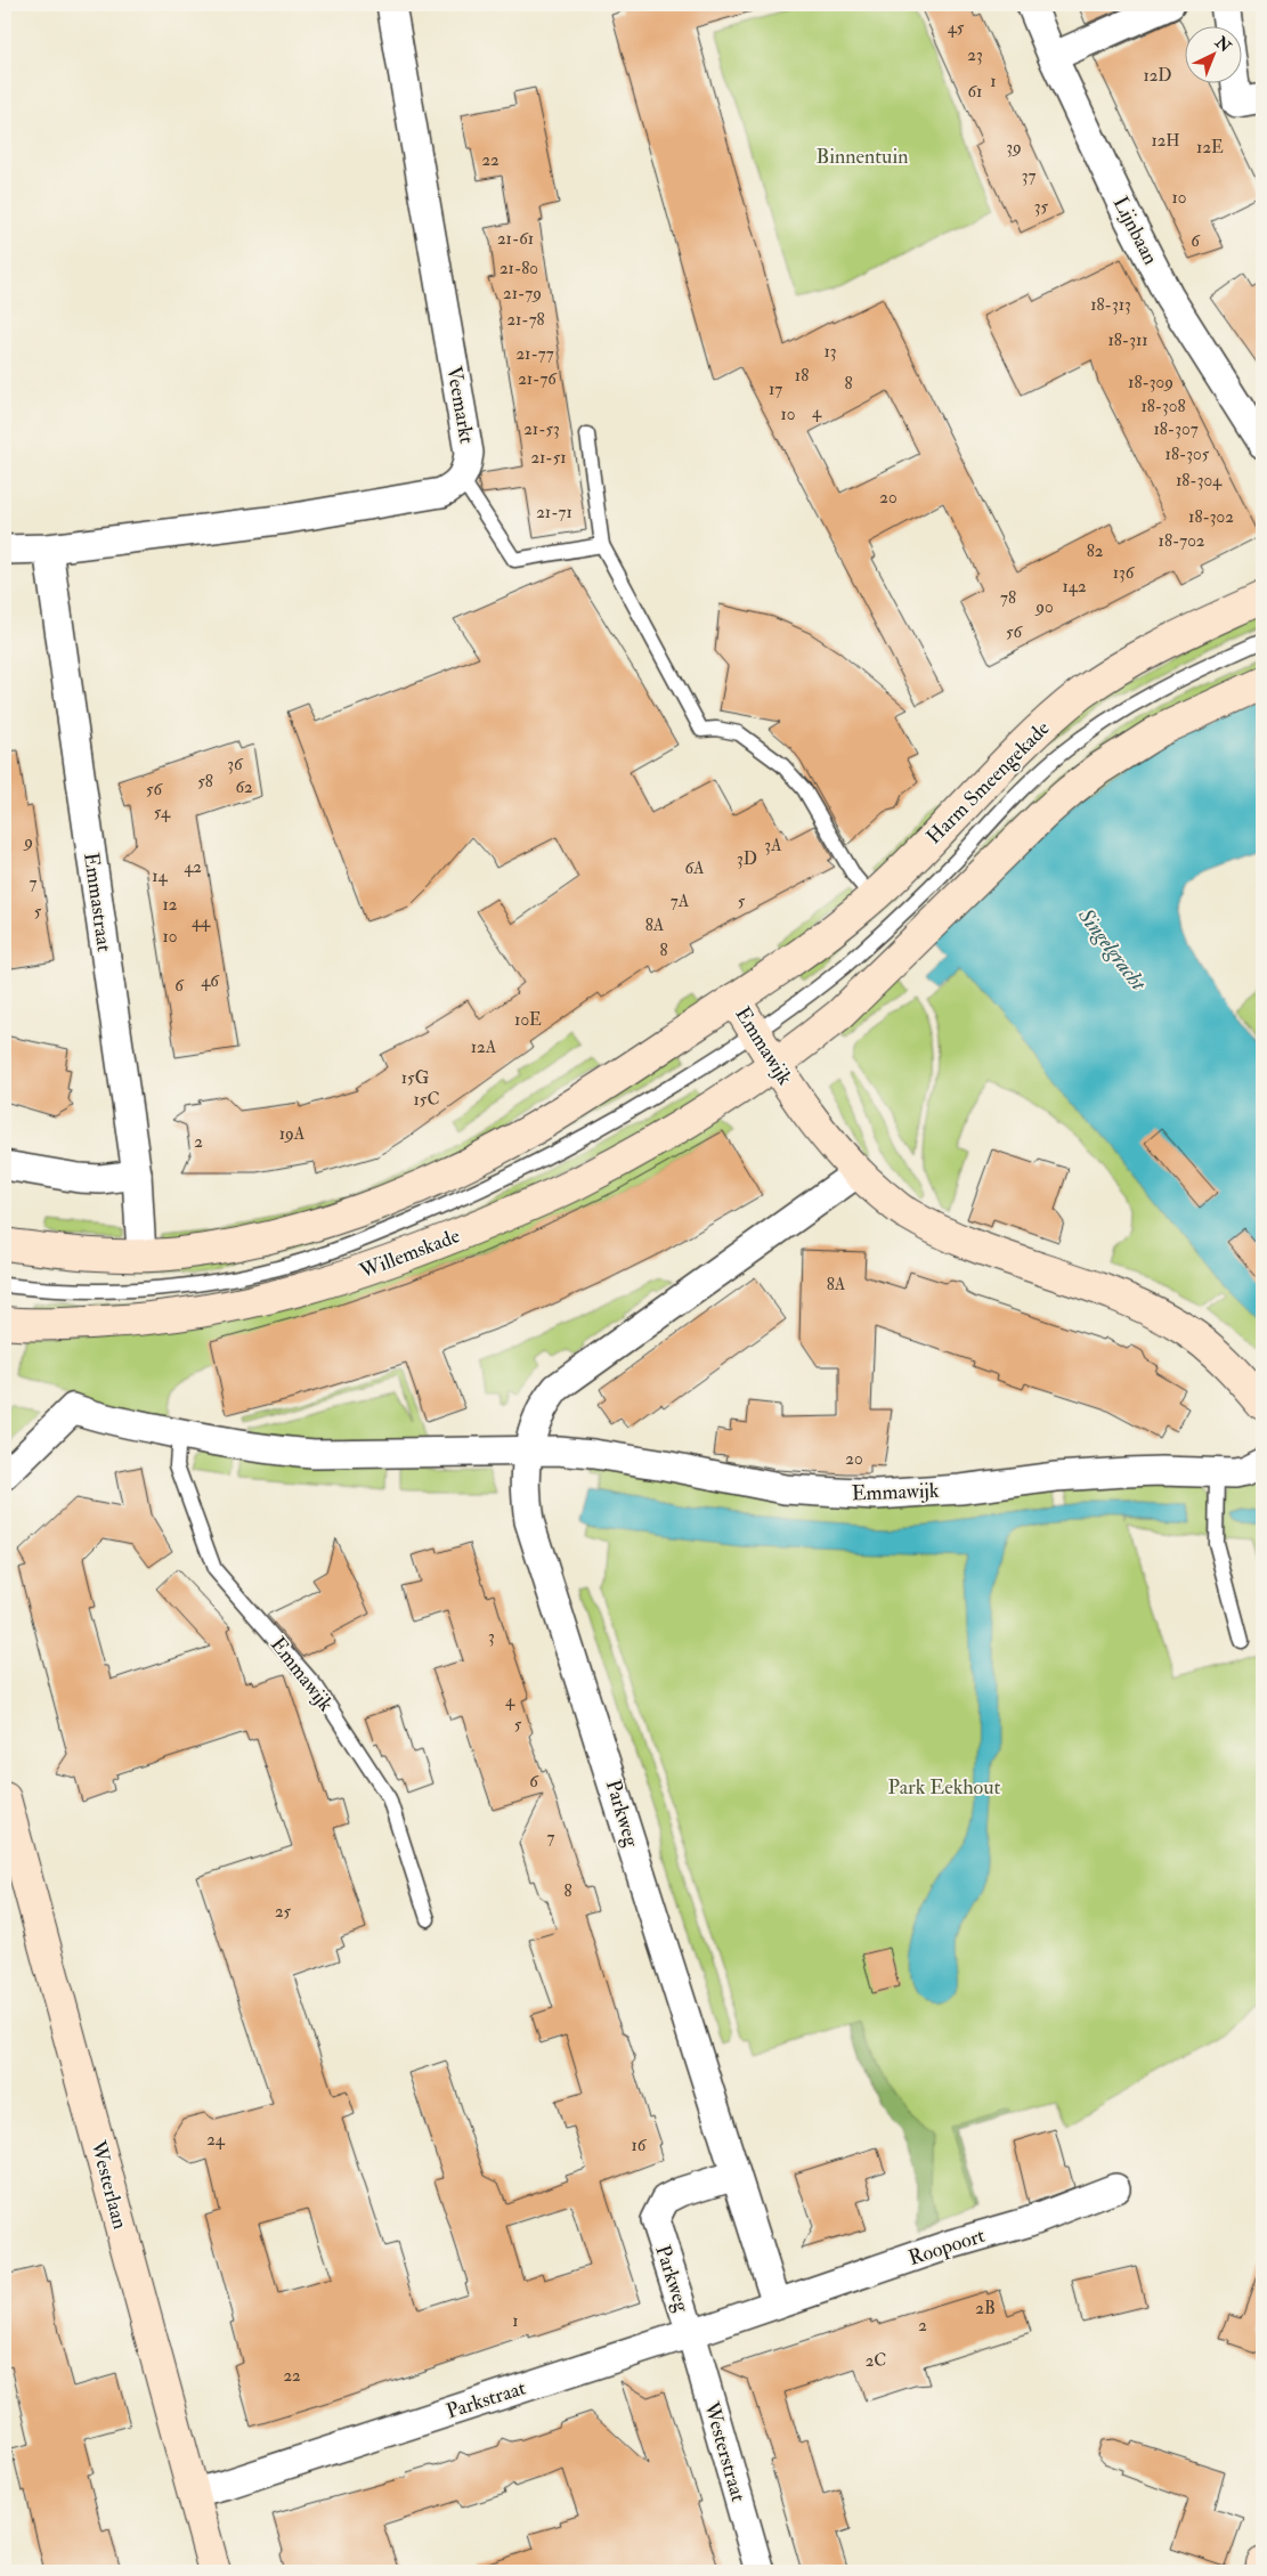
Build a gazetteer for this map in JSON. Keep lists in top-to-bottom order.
{
  "streets": {
    "main road": [
      "Harm Smeengekade",
      "Emmawijk",
      "Willemskade",
      "Westerlaan"
    ],
    "street": [
      "Lijnbaan",
      "Veemarkt",
      "Emmastraat",
      "Parkweg",
      "Roopoort",
      "Parkstraat",
      "Westerstraat"
    ]
  },
  "crossings": [
    ["Harm Smeengekade", "Emmawijk"],
    ["Harm Smeengekade", "Willemskade"],
    ["Emmawijk", "Willemskade"],
    ["Emmawijk", "Parkweg"],
    ["Parkweg", "Roopoort"],
    ["Parkweg", "Parkstraat"],
    ["Parkweg", "Westerstraat"],
    ["Westerlaan", "Parkstraat"],
    ["Roopoort", "Parkstraat"],
    ["Parkstraat", "Westerstraat"]
  ],
  "water": ["Singelgracht"],
  "parks": ["Binnentuin", "Park Eekhout"],
  "house_numbers": [
    "45",
    "23",
    "12D",
    "1",
    "61",
    "12H",
    "39",
    "12E",
    "22",
    "37",
    "10",
    "35",
    "21-61",
    "6",
    "21-80",
    "21-79",
    "18-313",
    "21-78",
    "18-311",
    "13",
    "21-77",
    "18",
    "21-76",
    "18-309",
    "8",
    "17",
    "18-308",
    "4",
    "10",
    "21-53",
    "18-307",
    "18-305",
    "21-51",
    "18-304",
    "20",
    "21-71",
    "18-302",
    "18-702",
    "82",
    "136",
    "142",
    "78",
    "90",
    "56",
    "36",
    "58",
    "62",
    "56",
    "54",
    "9",
    "3A",
    "3D",
    "42",
    "6A",
    "14",
    "7",
    "7A",
    "5",
    "12",
    "5",
    "44",
    "8A",
    "10",
    "8",
    "46",
    "6",
    "10E",
    "12A",
    "15G",
    "15C",
    "19A",
    "2",
    "8A",
    "20",
    "3",
    "4",
    "5",
    "6",
    "7",
    "8",
    "25",
    "24",
    "16",
    "2B",
    "1",
    "2",
    "2C",
    "22"
  ],
  "north": "top right"
}
